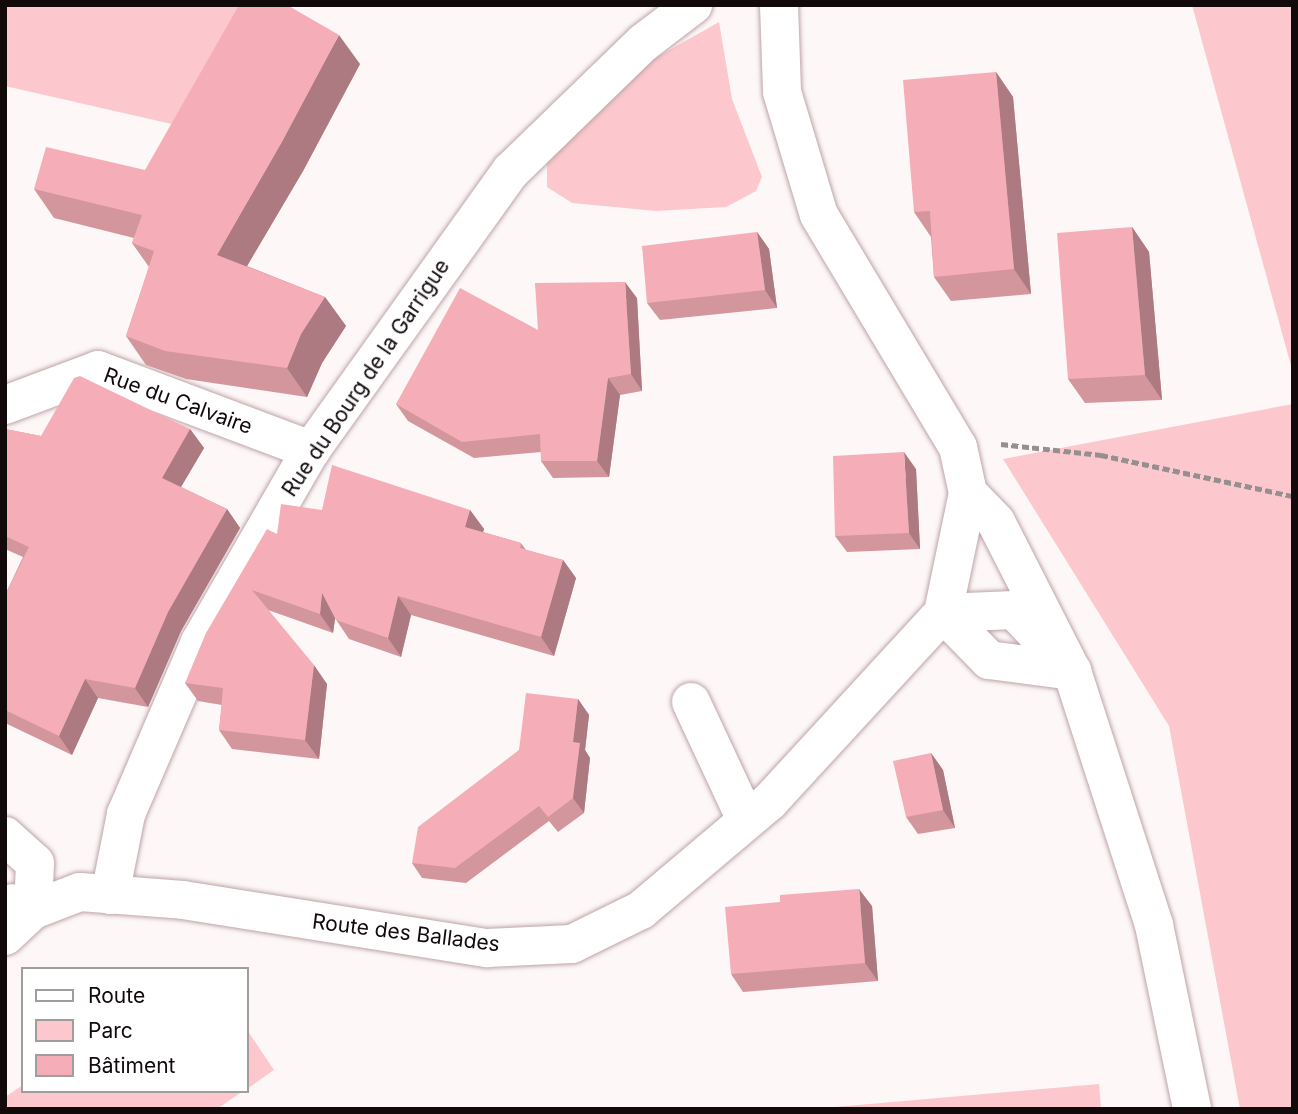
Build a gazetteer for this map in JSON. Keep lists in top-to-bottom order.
{
  "streets": {
    "street": ["Rue du Bourg de la Garrigue", "Rue du Calvaire", "Route des Ballades"]
  },
  "crossings": [
    ["Rue du Bourg de la Garrigue", "Rue du Calvaire"],
    ["Rue du Bourg de la Garrigue", "Route des Ballades"]
  ],
  "legend": ["Route", "Parc", "Bâtiment"]
}
